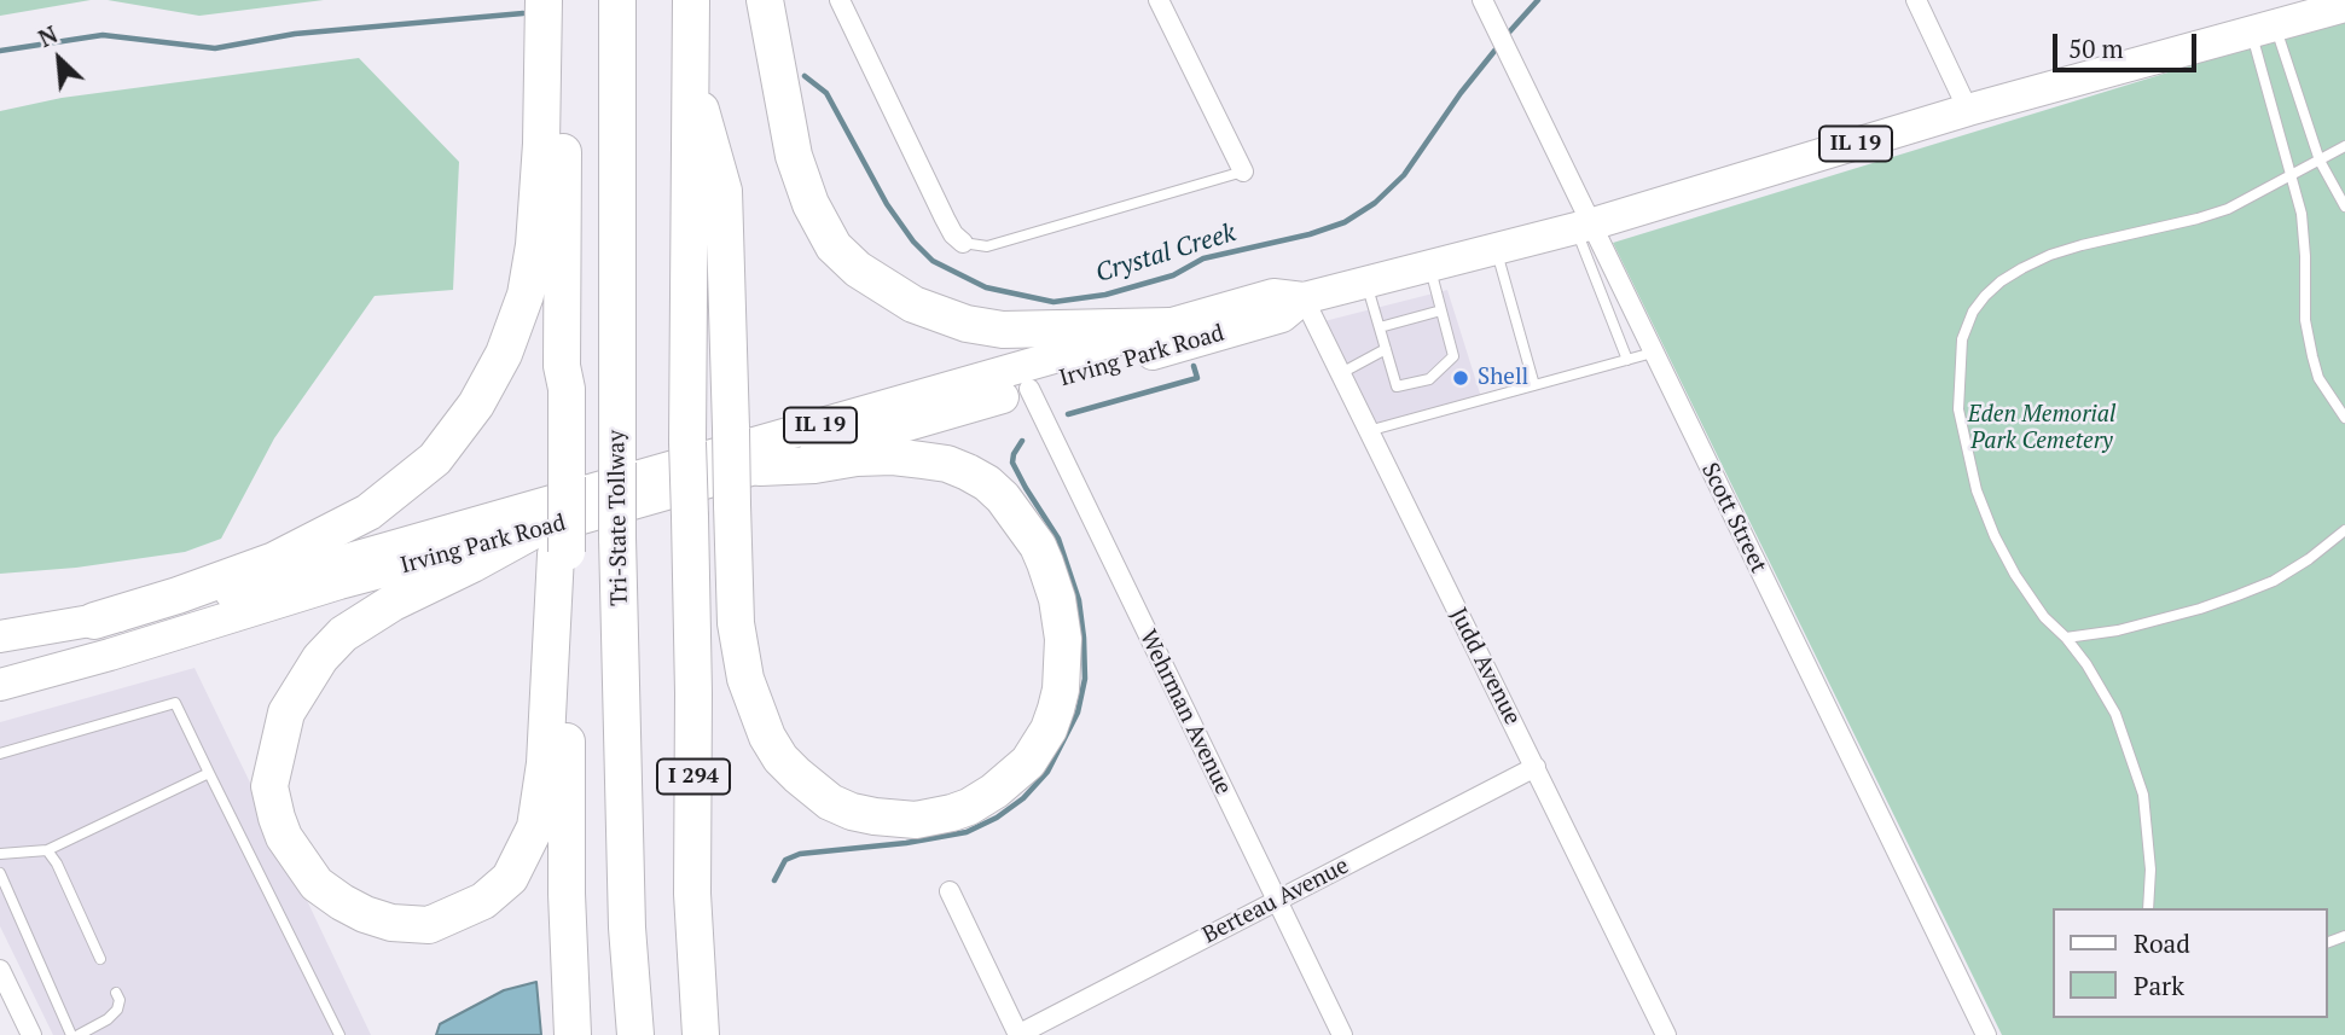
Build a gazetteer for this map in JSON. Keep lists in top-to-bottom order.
{
  "streets": {
    "highway": ["Tri-State Tollway", "I 294"],
    "main road": ["IL 19", "Irving Park Road"],
    "street": [
      "Scott Street",
      "Judd Avenue",
      "Wehrman Avenue",
      "Berteau Avenue"
    ]
  },
  "crossings": [
    ["Irving Park Road", "Scott Street"],
    ["Irving Park Road", "Judd Avenue"],
    ["Irving Park Road", "Wehrman Avenue"],
    ["Judd Avenue", "Berteau Avenue"],
    ["Wehrman Avenue", "Berteau Avenue"]
  ],
  "water": ["Crystal Creek"],
  "parks": ["Eden Memorial Park Cemetery"],
  "places": ["Shell"],
  "legend": ["Road", "Park"],
  "scale_bar": "50 m",
  "north": "top left"
}
